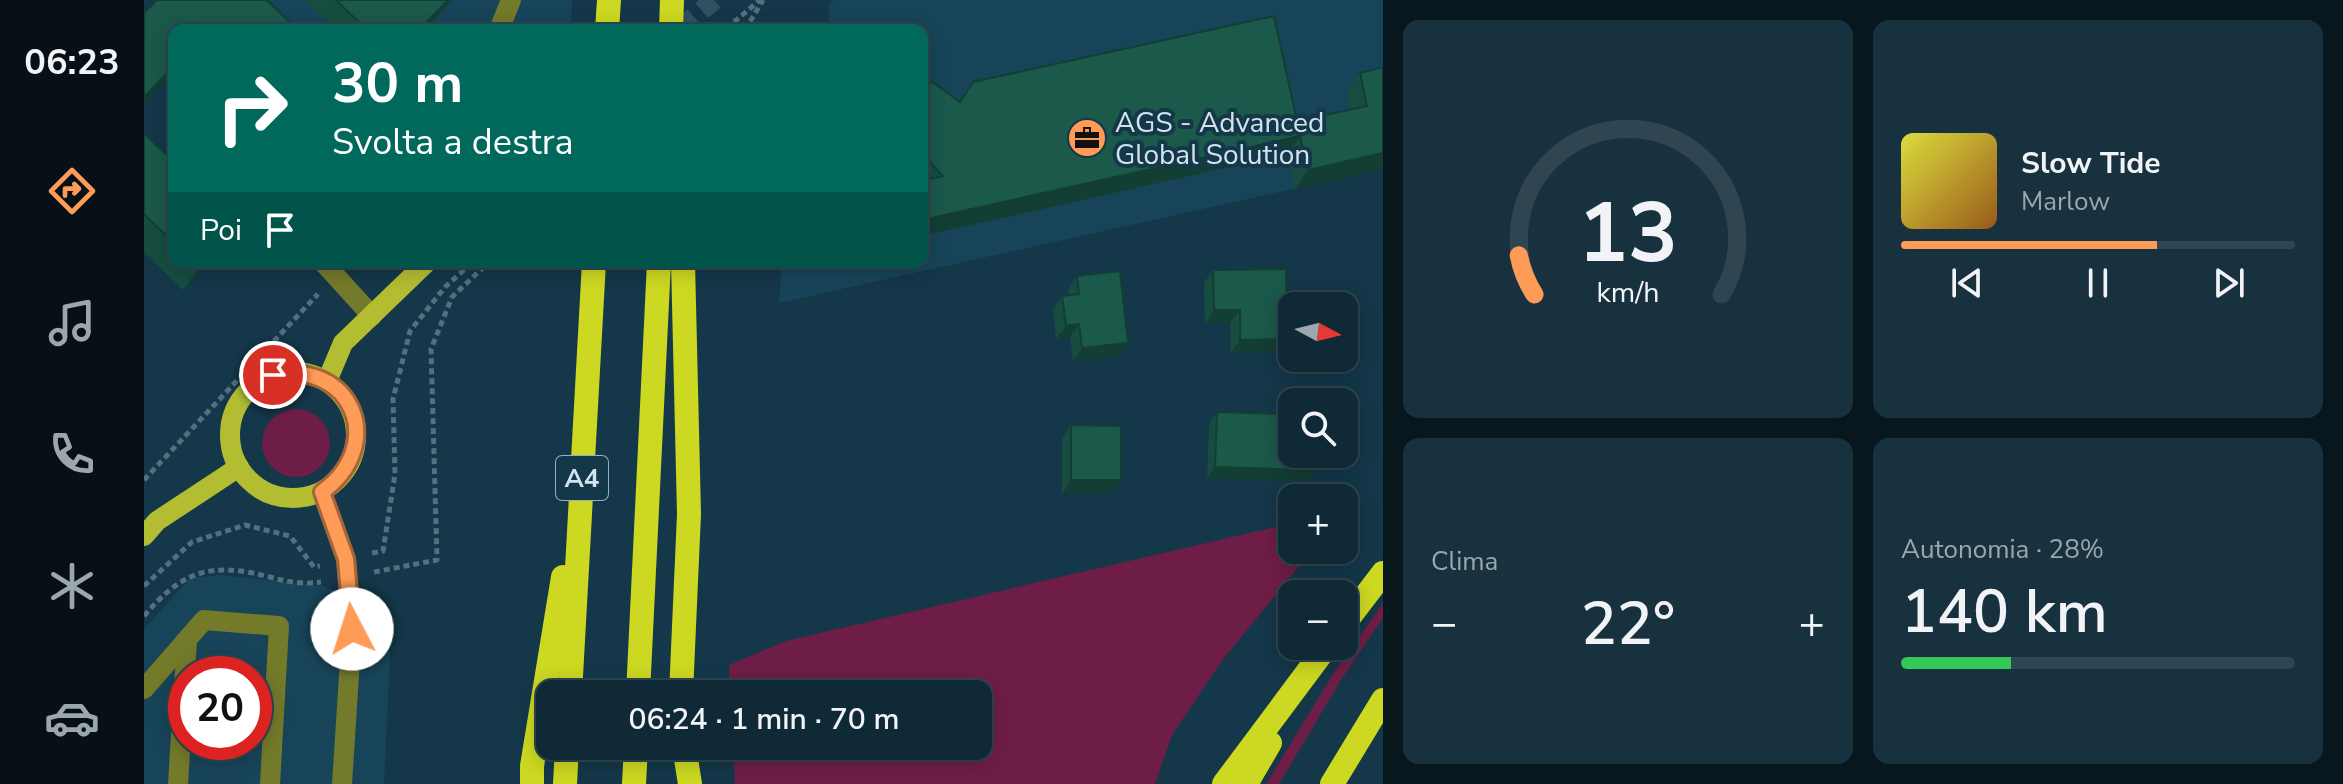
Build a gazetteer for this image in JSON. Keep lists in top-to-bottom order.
{
  "streets": {
    "highway": ["A4"]
  },
  "places": {
    "office": ["AGS - Advanced Global Solution"]
  },
  "north": "right",
  "page": {
    "tabs": "06:23",
    "turn": ["30 m", "Svolta a destra"],
    "song": ["Slow Tide", "Marlow"],
    "then": "Poi",
    "map_buttons": ["+", "−"],
    "tile": [
      "Clima",
      ["Autonomia · 28%", "140 km"]
    ],
    "heat": ["−", "22°", "+"],
    "limit": "20",
    "trip": "06:24 · 1 min · 70 m",
    "gauge": ["13", "km/h"]
  }
}
